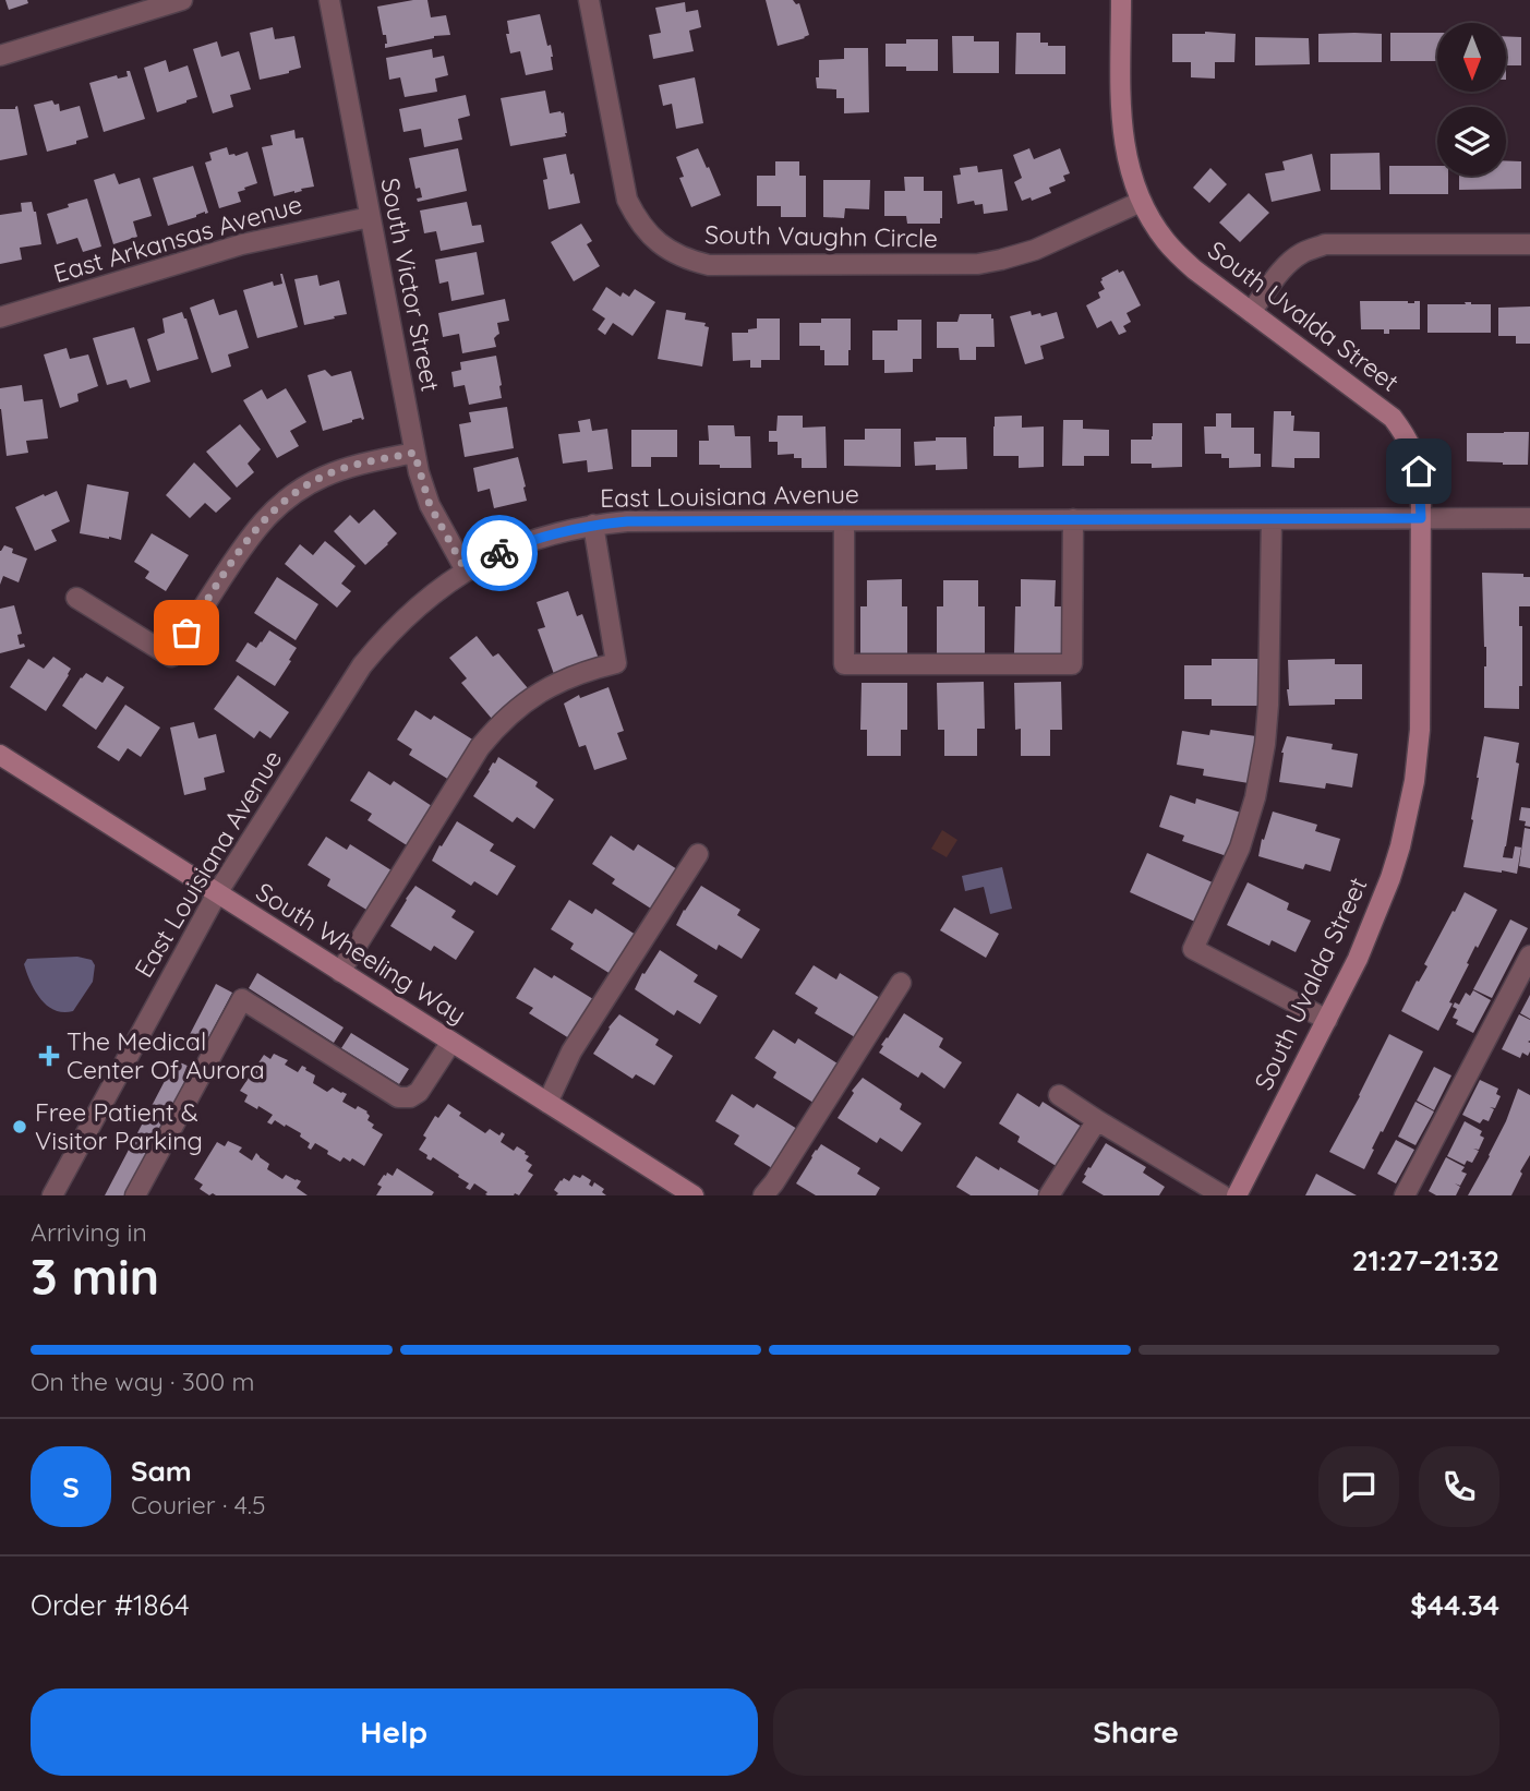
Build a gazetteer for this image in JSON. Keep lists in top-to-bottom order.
{
  "streets": {
    "street": [
      "South Vaughn Circle",
      "East Arkansas Avenue",
      "South Victor Street",
      "South Uvalda Street",
      "East Louisiana Avenue",
      "South Wheeling Way"
    ]
  },
  "crossings": [
    ["South Vaughn Circle", "South Uvalda Street"],
    ["East Arkansas Avenue", "South Victor Street"],
    ["South Victor Street", "East Louisiana Avenue"],
    ["South Uvalda Street", "East Louisiana Avenue"],
    ["East Louisiana Avenue", "South Wheeling Way"]
  ],
  "places": {
    "health": ["The Medical Center Of Aurora"],
    "other": ["Free Patient & Visitor Parking"]
  },
  "north": "bottom",
  "page": {
    "heading": ["3 min", "Arriving in", "21:27–21:32"],
    "panel": [
      "Sam",
      "Courier · 4.5",
      "Order #1864",
      "$44.34"
    ],
    "bar": "On the way · 300 m",
    "round": "S",
    "buttons": ["Help", "Share"]
  }
}
